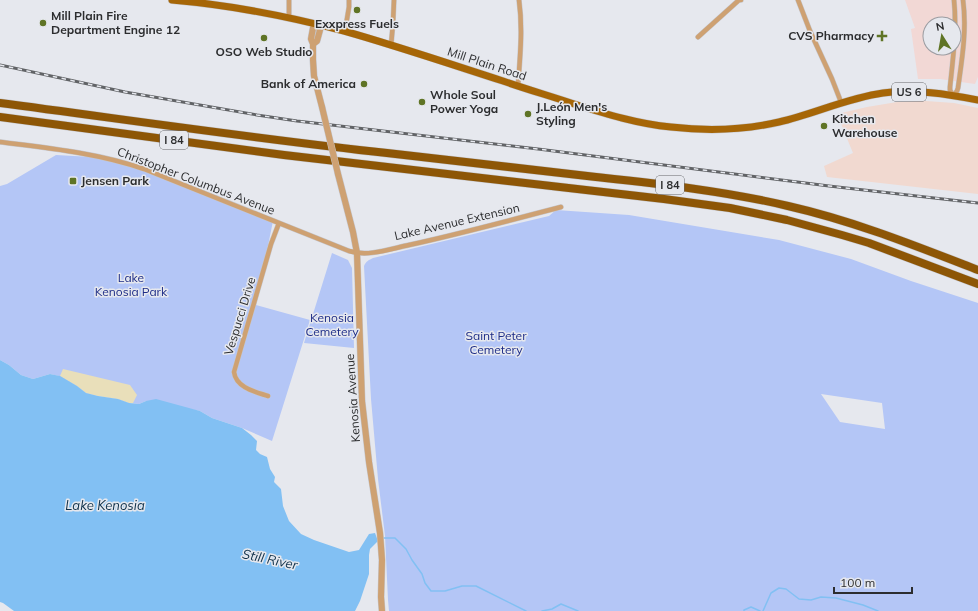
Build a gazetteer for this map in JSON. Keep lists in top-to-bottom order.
{
  "streets": {
    "highway": ["I 84"],
    "main road": ["Mill Plain Road", "US 6"],
    "street": [
      "Christopher Columbus Avenue",
      "Lake Avenue Extension",
      "Vespucci Drive",
      "Kenosia Avenue"
    ]
  },
  "crossings": [
    ["Mill Plain Road", "US 6"],
    ["Mill Plain Road", "Kenosia Avenue"],
    ["Christopher Columbus Avenue", "Lake Avenue Extension"],
    ["Christopher Columbus Avenue", "Vespucci Drive"],
    ["Christopher Columbus Avenue", "Kenosia Avenue"],
    ["Lake Avenue Extension", "Kenosia Avenue"]
  ],
  "water": ["Lake Kenosia", "Still River"],
  "parks": ["Lake Kenosia Park", "Kenosia Cemetery", "Saint Peter Cemetery"],
  "places": {
    "other": [
      "Exxpress Fuels",
      "Mill Plain Fire Department Engine 12",
      "OSO Web Studio",
      "Bank of America",
      "Whole Soul Power Yoga",
      "J.León Men's Styling",
      "Kitchen Warehouse"
    ],
    "health": ["CVS Pharmacy"],
    "transit": ["Jensen Park"]
  },
  "scale_bar": "100 m",
  "north": "top"
}
